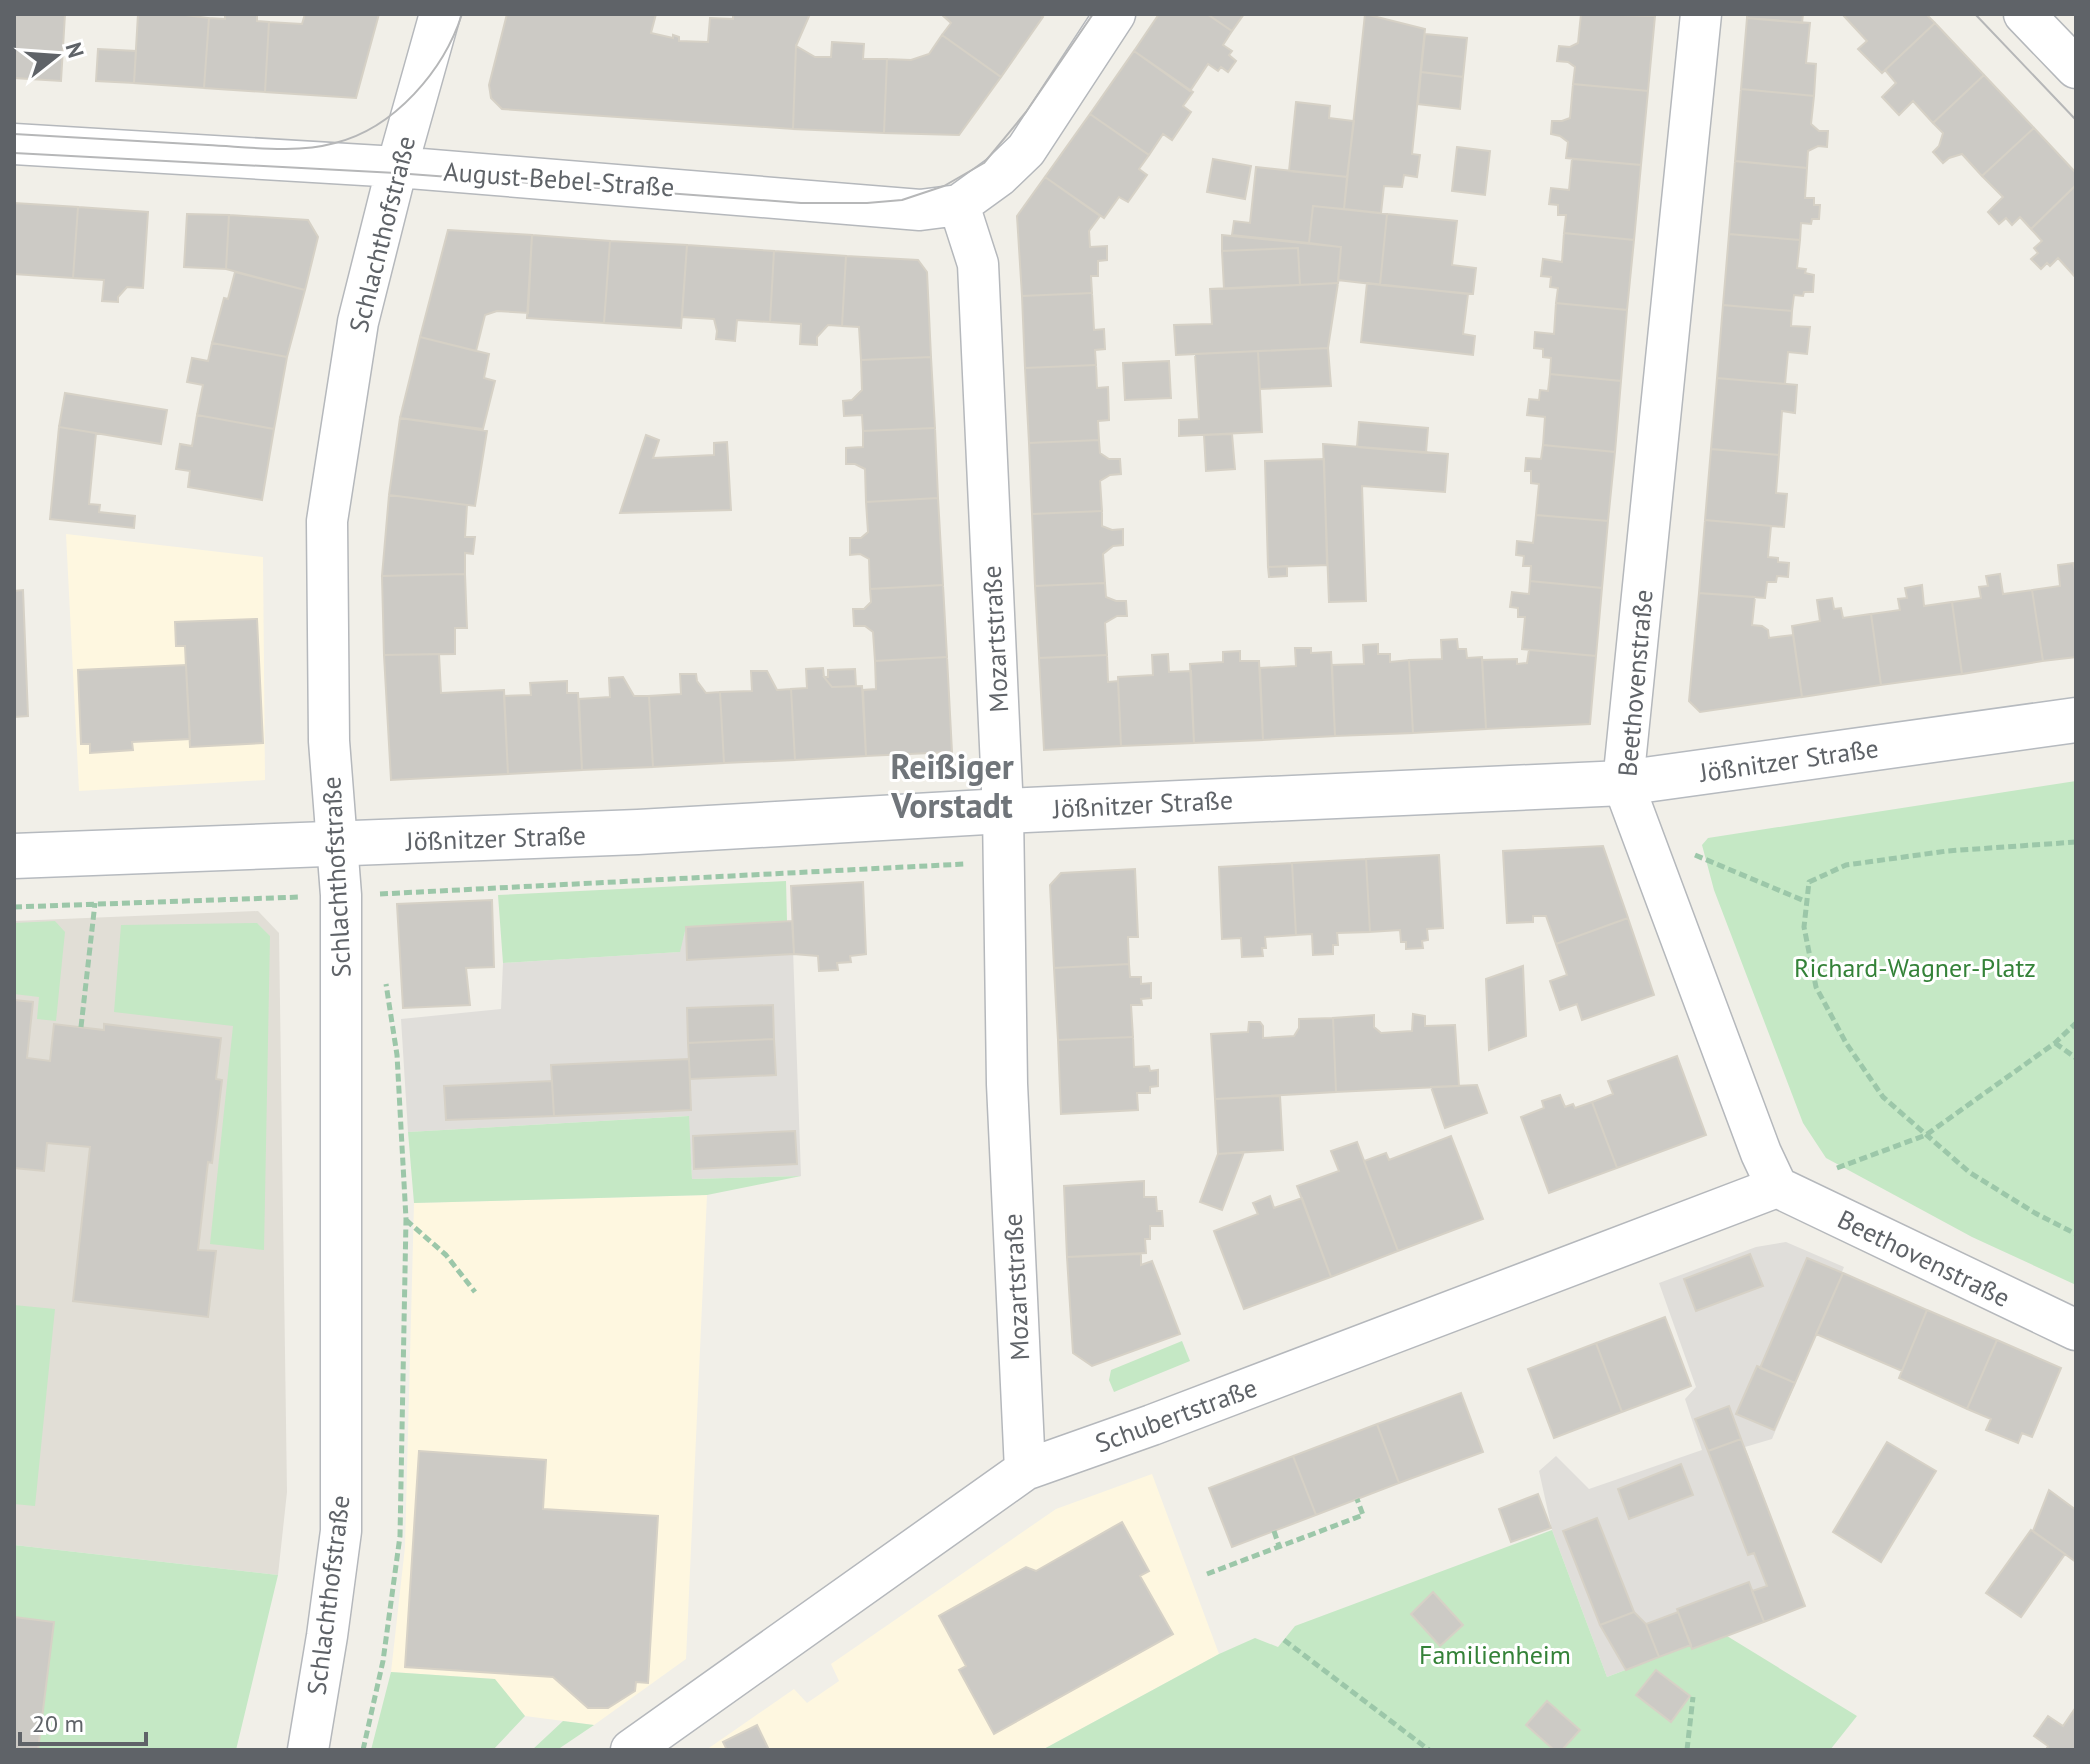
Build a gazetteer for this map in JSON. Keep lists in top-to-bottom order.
{
  "streets": {
    "street": [
      "August-Bebel-Straße",
      "Schlachthofstraße",
      "Mozartstraße",
      "Beethovenstraße",
      "Jößnitzer Straße",
      "Schubertstraße"
    ]
  },
  "crossings": [
    ["August-Bebel-Straße", "Schlachthofstraße"],
    ["August-Bebel-Straße", "Mozartstraße"],
    ["Schlachthofstraße", "Jößnitzer Straße"],
    ["Mozartstraße", "Jößnitzer Straße"],
    ["Mozartstraße", "Schubertstraße"],
    ["Beethovenstraße", "Jößnitzer Straße"],
    ["Beethovenstraße", "Schubertstraße"]
  ],
  "districts": ["Reißiger Vorstadt"],
  "parks": ["Richard-Wagner-Platz", "Familienheim"],
  "scale_bar": "20 m",
  "north": "right"
}
